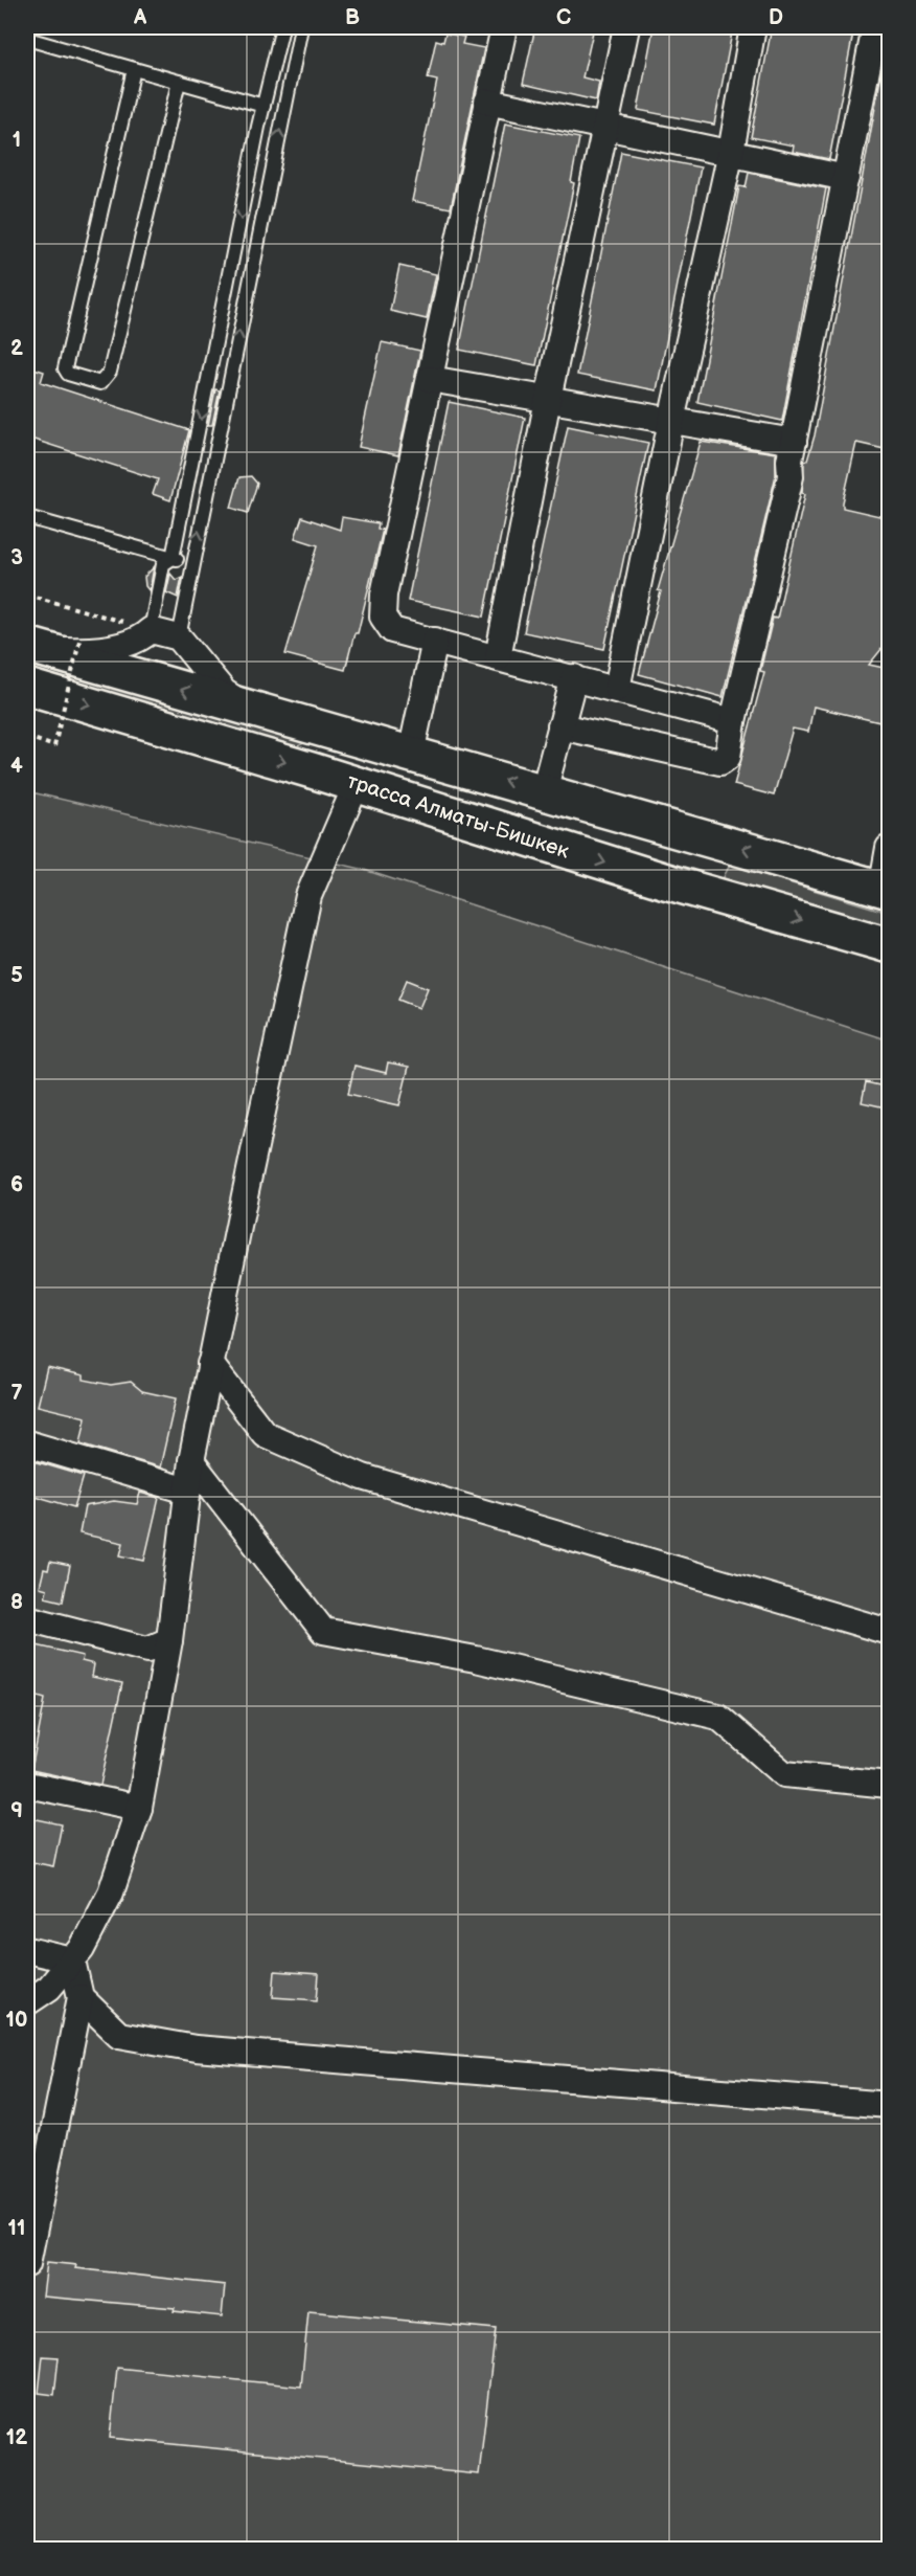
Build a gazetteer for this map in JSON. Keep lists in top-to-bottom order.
{
  "streets": {
    "highway": ["трасса Алматы-Бишкек"]
  },
  "grid": {
    "columns": [
      "A",
      "B",
      "C",
      "D"
    ],
    "rows": [
      "1",
      "2",
      "3",
      "4",
      "5",
      "6",
      "7",
      "8",
      "9",
      "10",
      "11",
      "12"
    ]
  }
}
